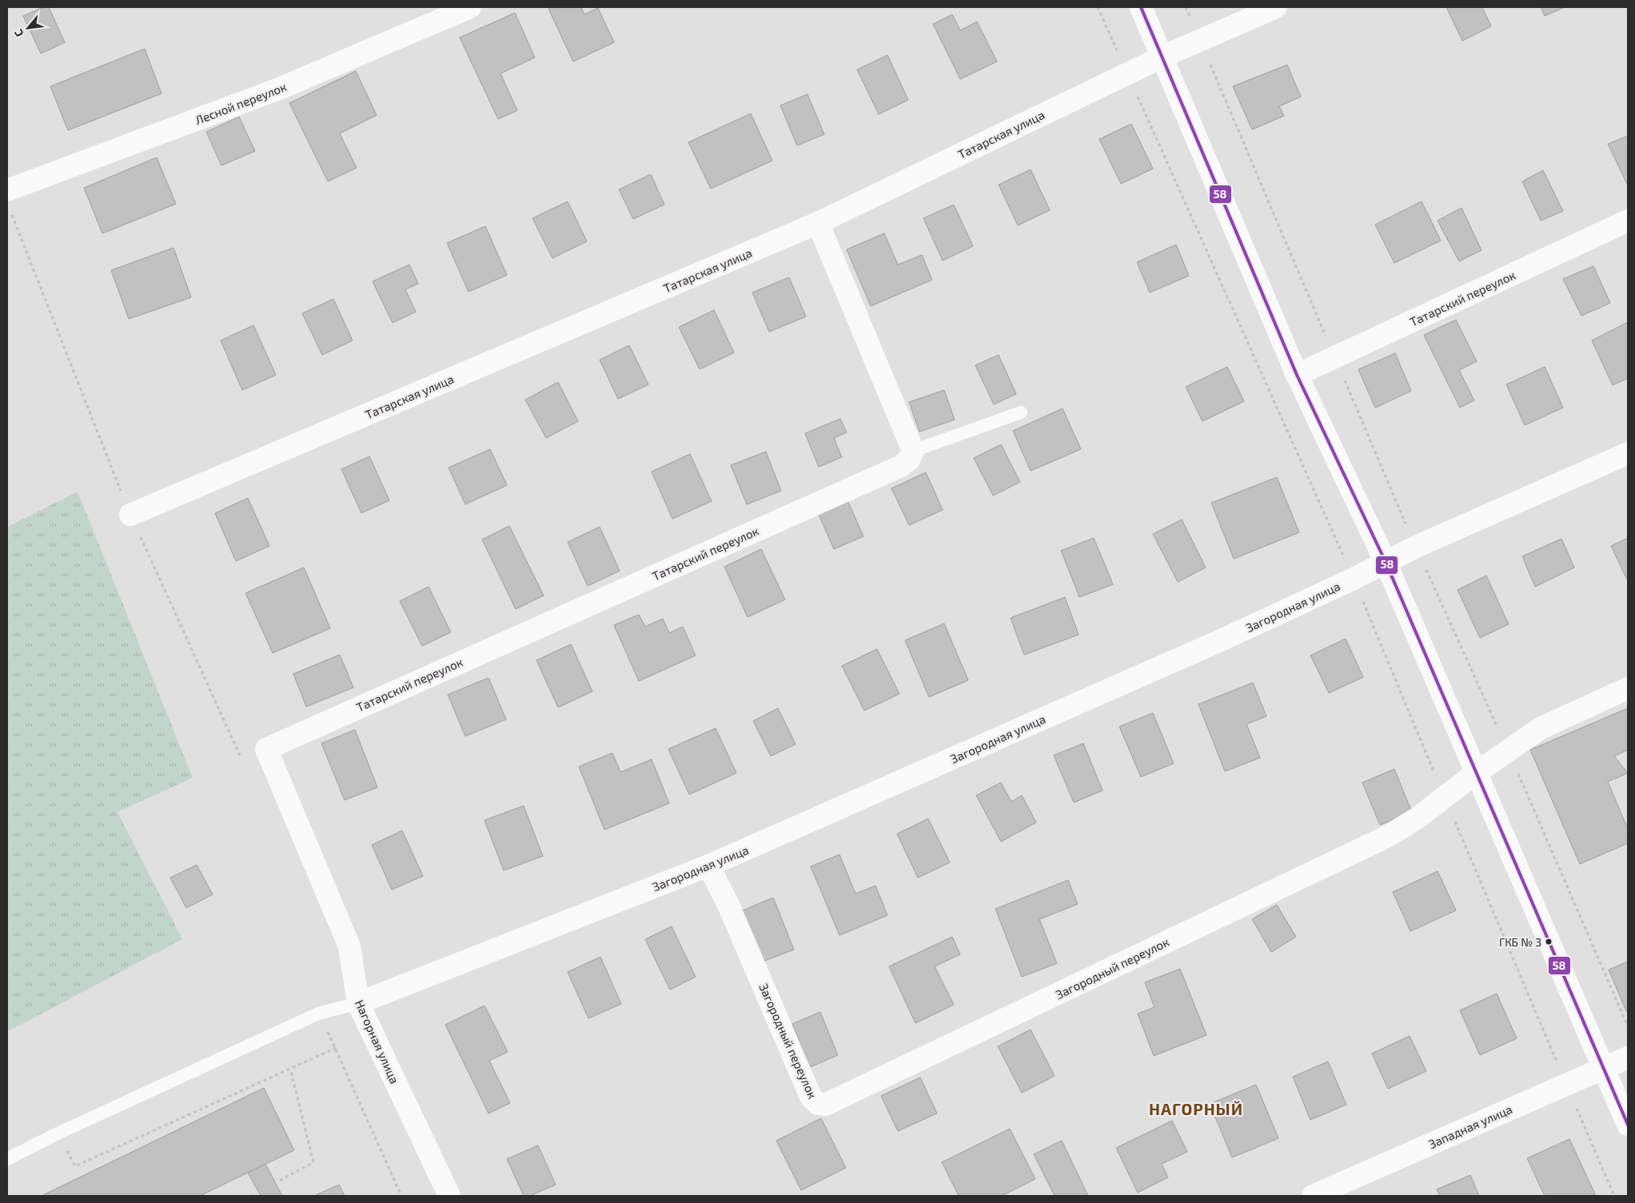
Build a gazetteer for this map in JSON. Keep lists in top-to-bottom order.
{
  "streets": {
    "street": [
      "Лесной переулок",
      "Татарская улица",
      "Татарский переулок",
      "Загородная улица",
      "Загородный переулок",
      "Нагорная улица",
      "Западная улица"
    ]
  },
  "crossings": [
    ["Татарский переулок", "Нагорная улица"],
    ["Загородная улица", "Загородный переулок"],
    ["Загородная улица", "Нагорная улица"]
  ],
  "districts": ["НАГОРНЫЙ"],
  "places": ["ГКБ № 3"],
  "lines": ["transit line 58"],
  "north": "bottom left"
}
